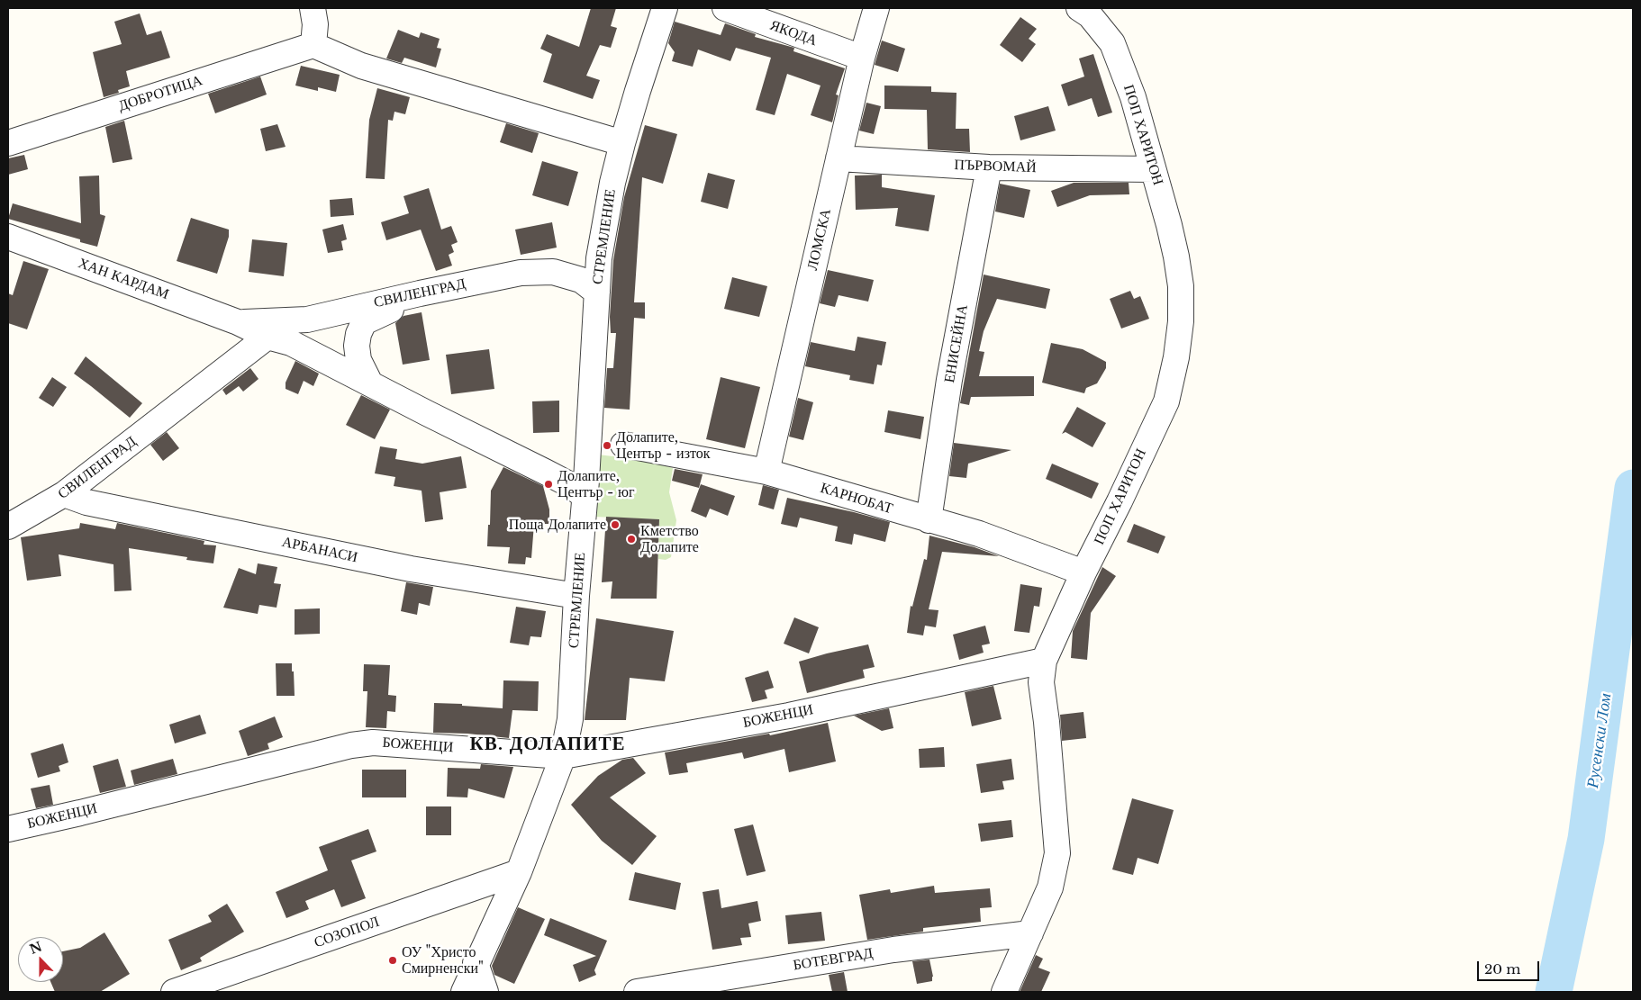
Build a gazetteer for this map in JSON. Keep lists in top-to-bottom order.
{
  "streets": {
    "street": [
      "ЯКОДА",
      "ДОБРОТИЦА",
      "ПОП ХАРИТОН",
      "ПЪРВОМАЙ",
      "СТРЕМЛЕНИЕ",
      "ЛОМСКА",
      "ХАН КАРДАМ",
      "СВИЛЕНГРАД",
      "ЕНИСЕЙНА",
      "КАРНОБАТ",
      "АРБАНАСИ",
      "БОЖЕНЦИ",
      "СОЗОПОЛ",
      "БОТЕВГРАД"
    ]
  },
  "crossings": [
    ["ЯКОДА", "ЛОМСКА"],
    ["ПОП ХАРИТОН", "ПЪРВОМАЙ"],
    ["ПОП ХАРИТОН", "КАРНОБАТ"],
    ["ПОП ХАРИТОН", "БОЖЕНЦИ"],
    ["ПОП ХАРИТОН", "БОТЕВГРАД"],
    ["ПЪРВОМАЙ", "ЛОМСКА"],
    ["ПЪРВОМАЙ", "ЕНИСЕЙНА"],
    ["СТРЕМЛЕНИЕ", "ХАН КАРДАМ"],
    ["СТРЕМЛЕНИЕ", "СВИЛЕНГРАД"],
    ["СТРЕМЛЕНИЕ", "АРБАНАСИ"],
    ["СТРЕМЛЕНИЕ", "БОЖЕНЦИ"],
    ["СТРЕМЛЕНИЕ", "СОЗОПОЛ"],
    ["ЛОМСКА", "КАРНОБАТ"],
    ["ХАН КАРДАМ", "СВИЛЕНГРАД"],
    ["СВИЛЕНГРАД", "АРБАНАСИ"],
    ["ЕНИСЕЙНА", "КАРНОБАТ"]
  ],
  "districts": ["КВ. ДОЛАПИТЕ"],
  "water": ["Русенски Лом"],
  "places": [
    "Долапите, Център - изток",
    "Долапите, Център - юг",
    "Поща Долапите",
    "Кметство Долапите",
    "ОУ \"Христо Смирненски\""
  ],
  "scale_bar": "20 m",
  "north": "top"
}
